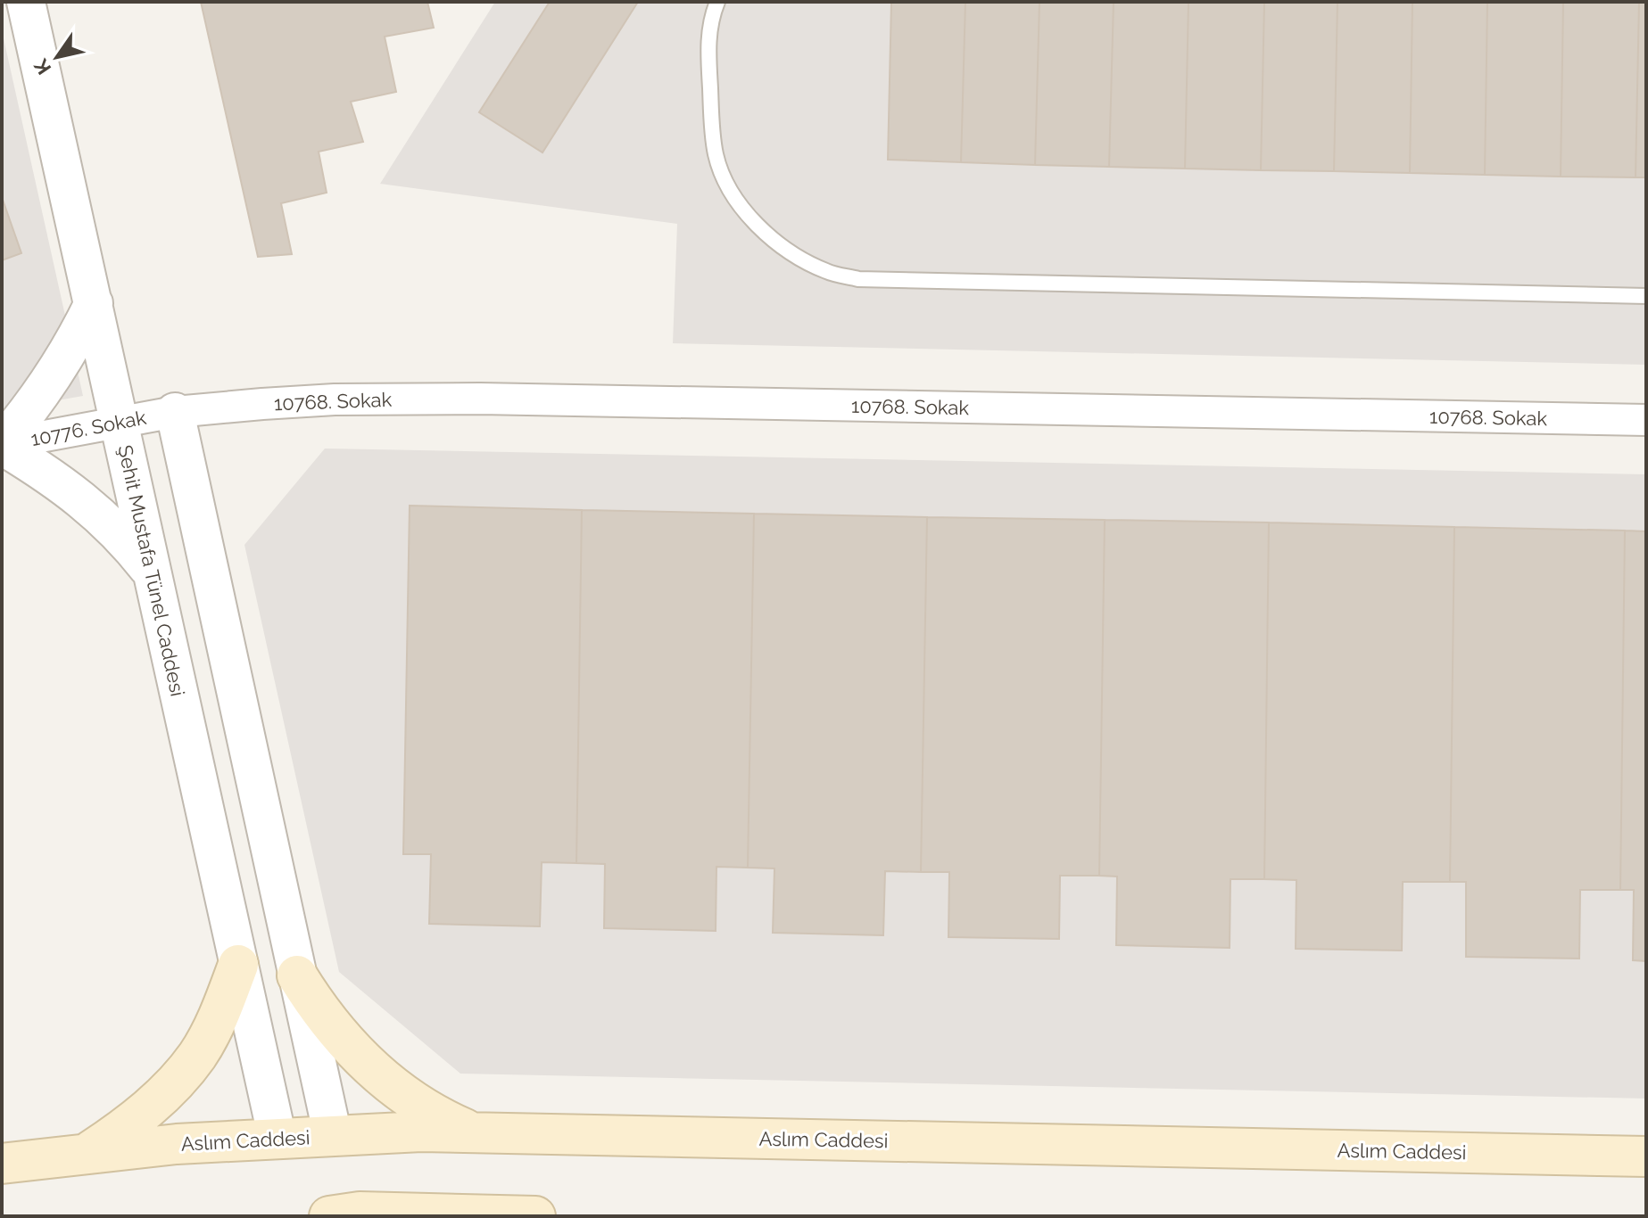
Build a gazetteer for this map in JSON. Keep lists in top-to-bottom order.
{
  "streets": {
    "main road": ["Aslım Caddesi"],
    "street": ["10768. Sokak", "10776. Sokak", "Şehit Mustafa Tünel Caddesi"]
  },
  "crossings": [
    ["10768. Sokak", "10776. Sokak"],
    ["10776. Sokak", "Şehit Mustafa Tünel Caddesi"],
    ["Şehit Mustafa Tünel Caddesi", "Aslım Caddesi"]
  ],
  "north": "bottom left"
}
